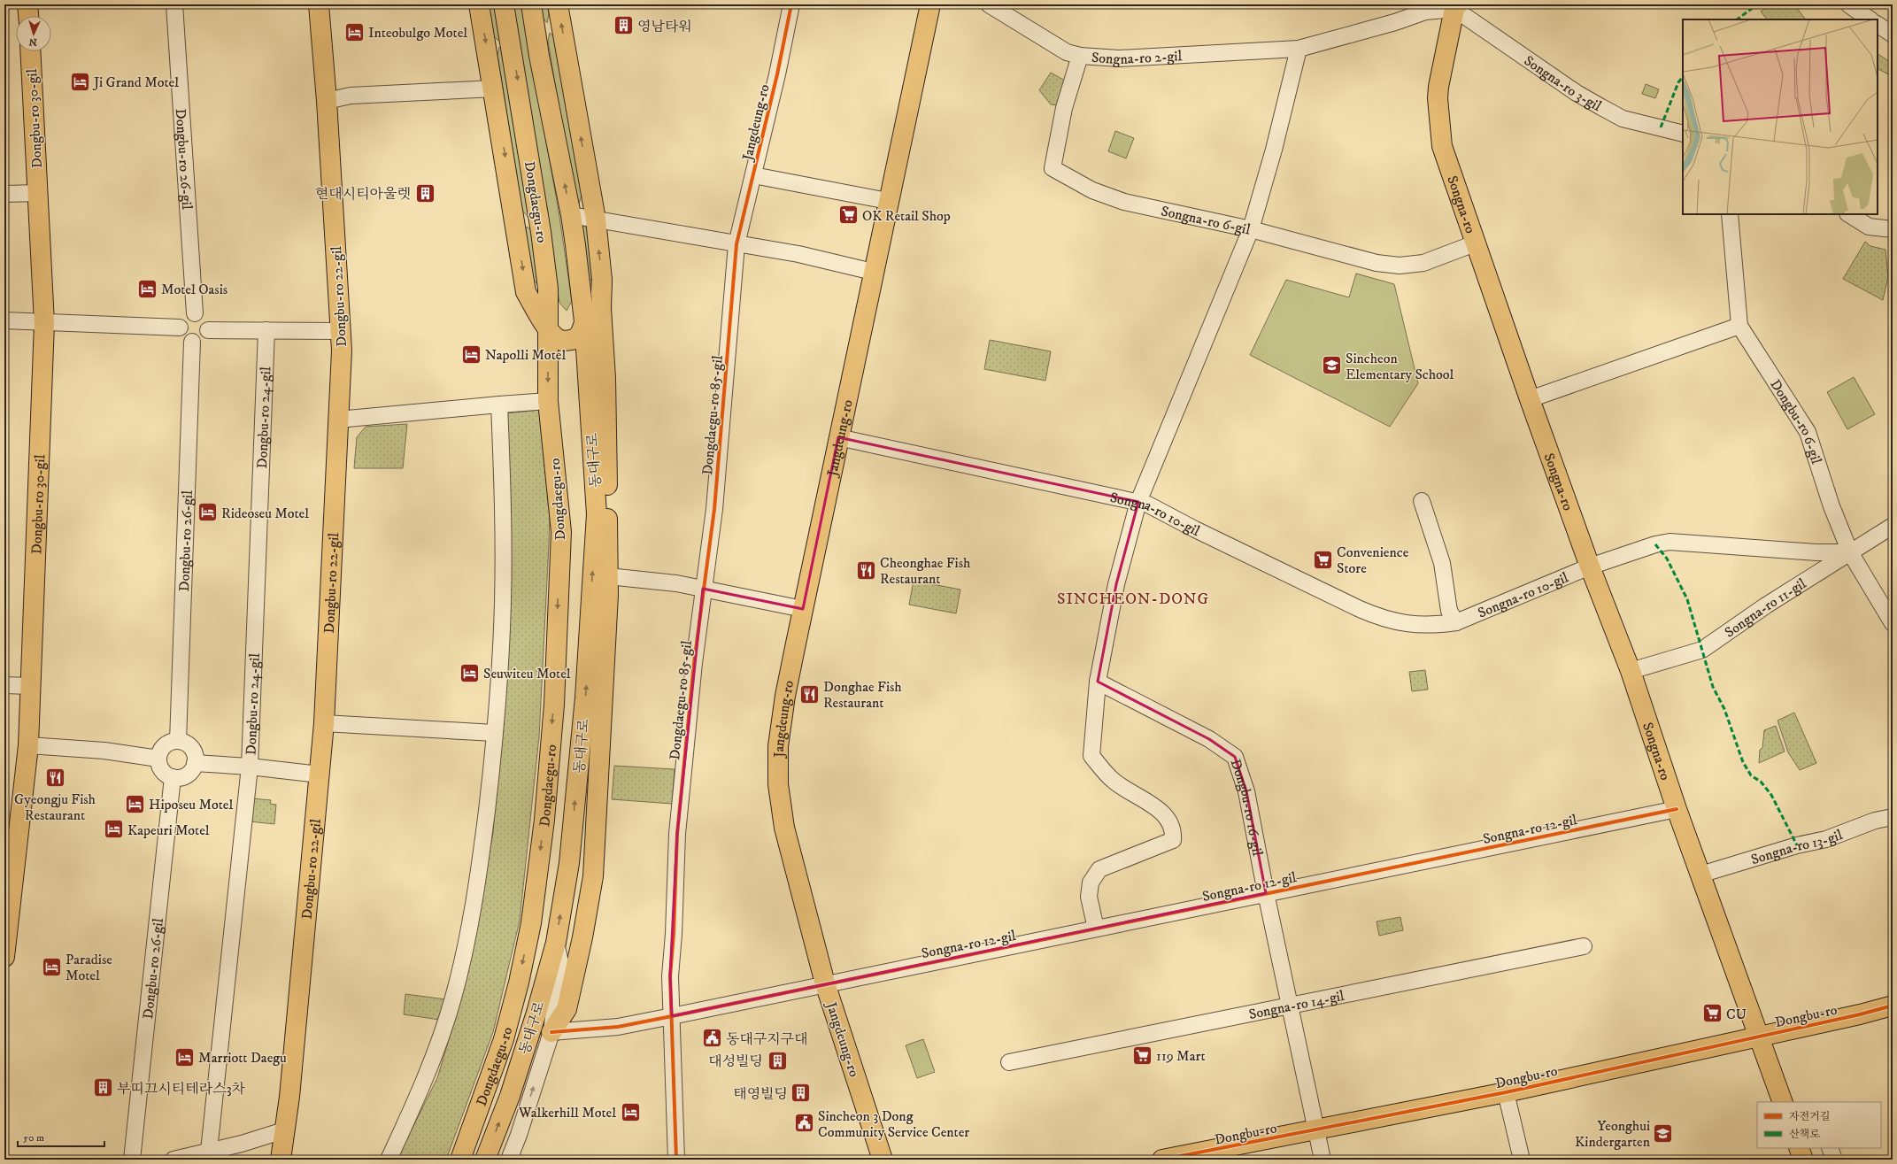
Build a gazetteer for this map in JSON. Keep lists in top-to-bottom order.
{
  "streets": {
    "main road": [
      "Dongbu-ro 30-gil",
      "Jangdeung-ro",
      "Dongdaegu-ro",
      "Songna-ro",
      "Dongbu-ro 22-gil",
      "동대구로",
      "Dongbu-ro"
    ],
    "street": [
      "Songna-ro 2-gil",
      "Songna-ro 3-gil",
      "Dongbu-ro 26-gil",
      "Songna-ro 6-gil",
      "Dongdaegu-ro 85-gil",
      "Dongbu-ro 24-gil",
      "Dongbu-ro 6-gil",
      "Songna-ro 10-gil",
      "Songna-ro 11-gil",
      "Dongbu-ro 16-gil",
      "Songna-ro 12-gil",
      "Songna-ro 13-gil",
      "Songna-ro 14-gil"
    ]
  },
  "crossings": [
    ["Songna-ro 2-gil", "Songna-ro 3-gil"],
    ["Songna-ro 2-gil", "Songna-ro"],
    ["Songna-ro 2-gil", "Songna-ro 6-gil"],
    ["Songna-ro 3-gil", "Songna-ro"],
    ["Jangdeung-ro", "Dongdaegu-ro 85-gil"],
    ["Jangdeung-ro", "Songna-ro 10-gil"],
    ["Jangdeung-ro", "Songna-ro 12-gil"],
    ["Dongdaegu-ro", "동대구로"],
    ["Songna-ro", "Songna-ro 6-gil"],
    ["Songna-ro", "Songna-ro 10-gil"],
    ["Songna-ro", "Songna-ro 11-gil"],
    ["Songna-ro", "Songna-ro 12-gil"],
    ["Songna-ro", "Songna-ro 13-gil"],
    ["Songna-ro", "Dongbu-ro"],
    ["Dongdaegu-ro 85-gil", "Songna-ro 12-gil"],
    ["Dongbu-ro 6-gil", "Songna-ro 10-gil"],
    ["Dongbu-ro 6-gil", "Songna-ro 11-gil"],
    ["Songna-ro 10-gil", "Songna-ro 11-gil"],
    ["Dongbu-ro 16-gil", "Songna-ro 12-gil"],
    ["Dongbu-ro 16-gil", "Songna-ro 14-gil"],
    ["Dongbu-ro 16-gil", "Dongbu-ro"]
  ],
  "districts": ["SINCHEON-DONG"],
  "places": {
    "building": [
      "영남타워",
      "현대시티아울렛",
      "대성빌딩",
      "부띠끄시티테라스3차",
      "태영빌딩"
    ],
    "hotel": [
      "Inteobulgo Motel",
      "Ji Grand Motel",
      "Motel Oasis",
      "Napolli Motel",
      "Rideoseu Motel",
      "Seuwiteu Motel",
      "Hiposeu Motel",
      "Kapeuri Motel",
      "Paradise Motel",
      "Marriott Daegu",
      "Walkerhill Motel"
    ],
    "supermarket": [
      "OK Retail Shop",
      "Convenience Store",
      "CU",
      "119 Mart"
    ],
    "school or university": ["Sincheon Elementary School", "Yeonghui Kindergarten"],
    "restaurant": ["Cheonghae Fish Restaurant", "Donghae Fish Restaurant", "Gyeongju Fish Restaurant"],
    "public building": ["동대구지구대", "Sincheon 3 Dong Community Service Center"]
  },
  "legend": ["자전거길", "산책로"],
  "scale_bar": "50 m",
  "north": "bottom"
}
